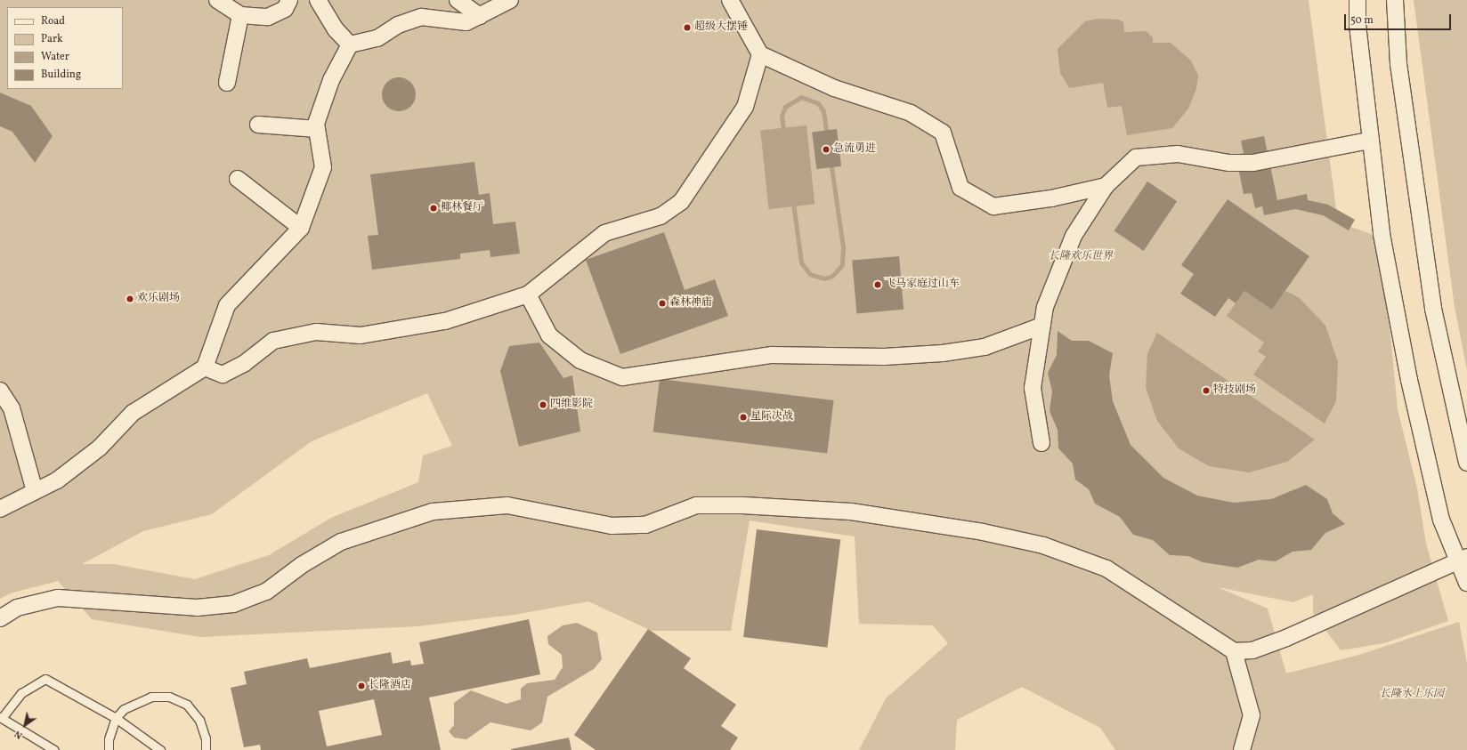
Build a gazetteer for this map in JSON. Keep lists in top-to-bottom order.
{
  "parks": ["长隆欢乐世界", "长隆水上乐园"],
  "places": [
    "超级大摆锤",
    "急流勇进",
    "椰林餐厅",
    "飞马家庭过山车",
    "欢乐剧场",
    "森林神庙",
    "特技剧场",
    "四维影院",
    "星际决战",
    "长隆酒店"
  ],
  "legend": [
    "Road",
    "Park",
    "Water",
    "Building"
  ],
  "scale_bar": "50 m",
  "north": "bottom left"
}
